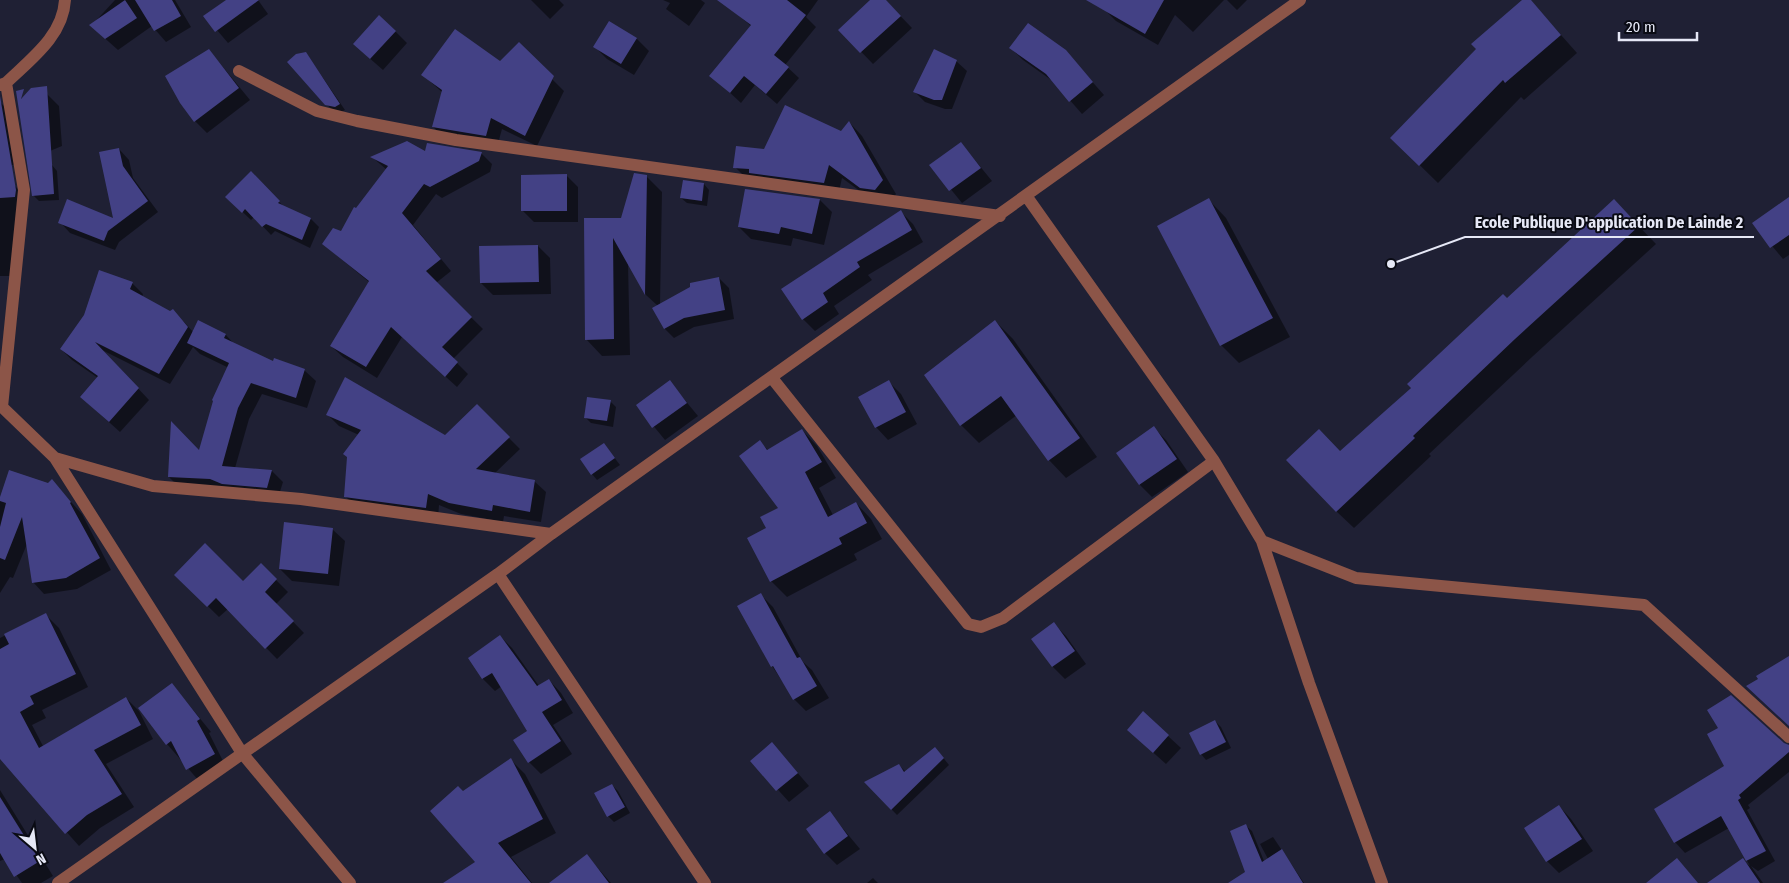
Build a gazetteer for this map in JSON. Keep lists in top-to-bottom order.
{
  "places": ["Ecole Publique D'application De Lainde 2"],
  "scale_bar": "20 m",
  "north": "bottom right"
}
